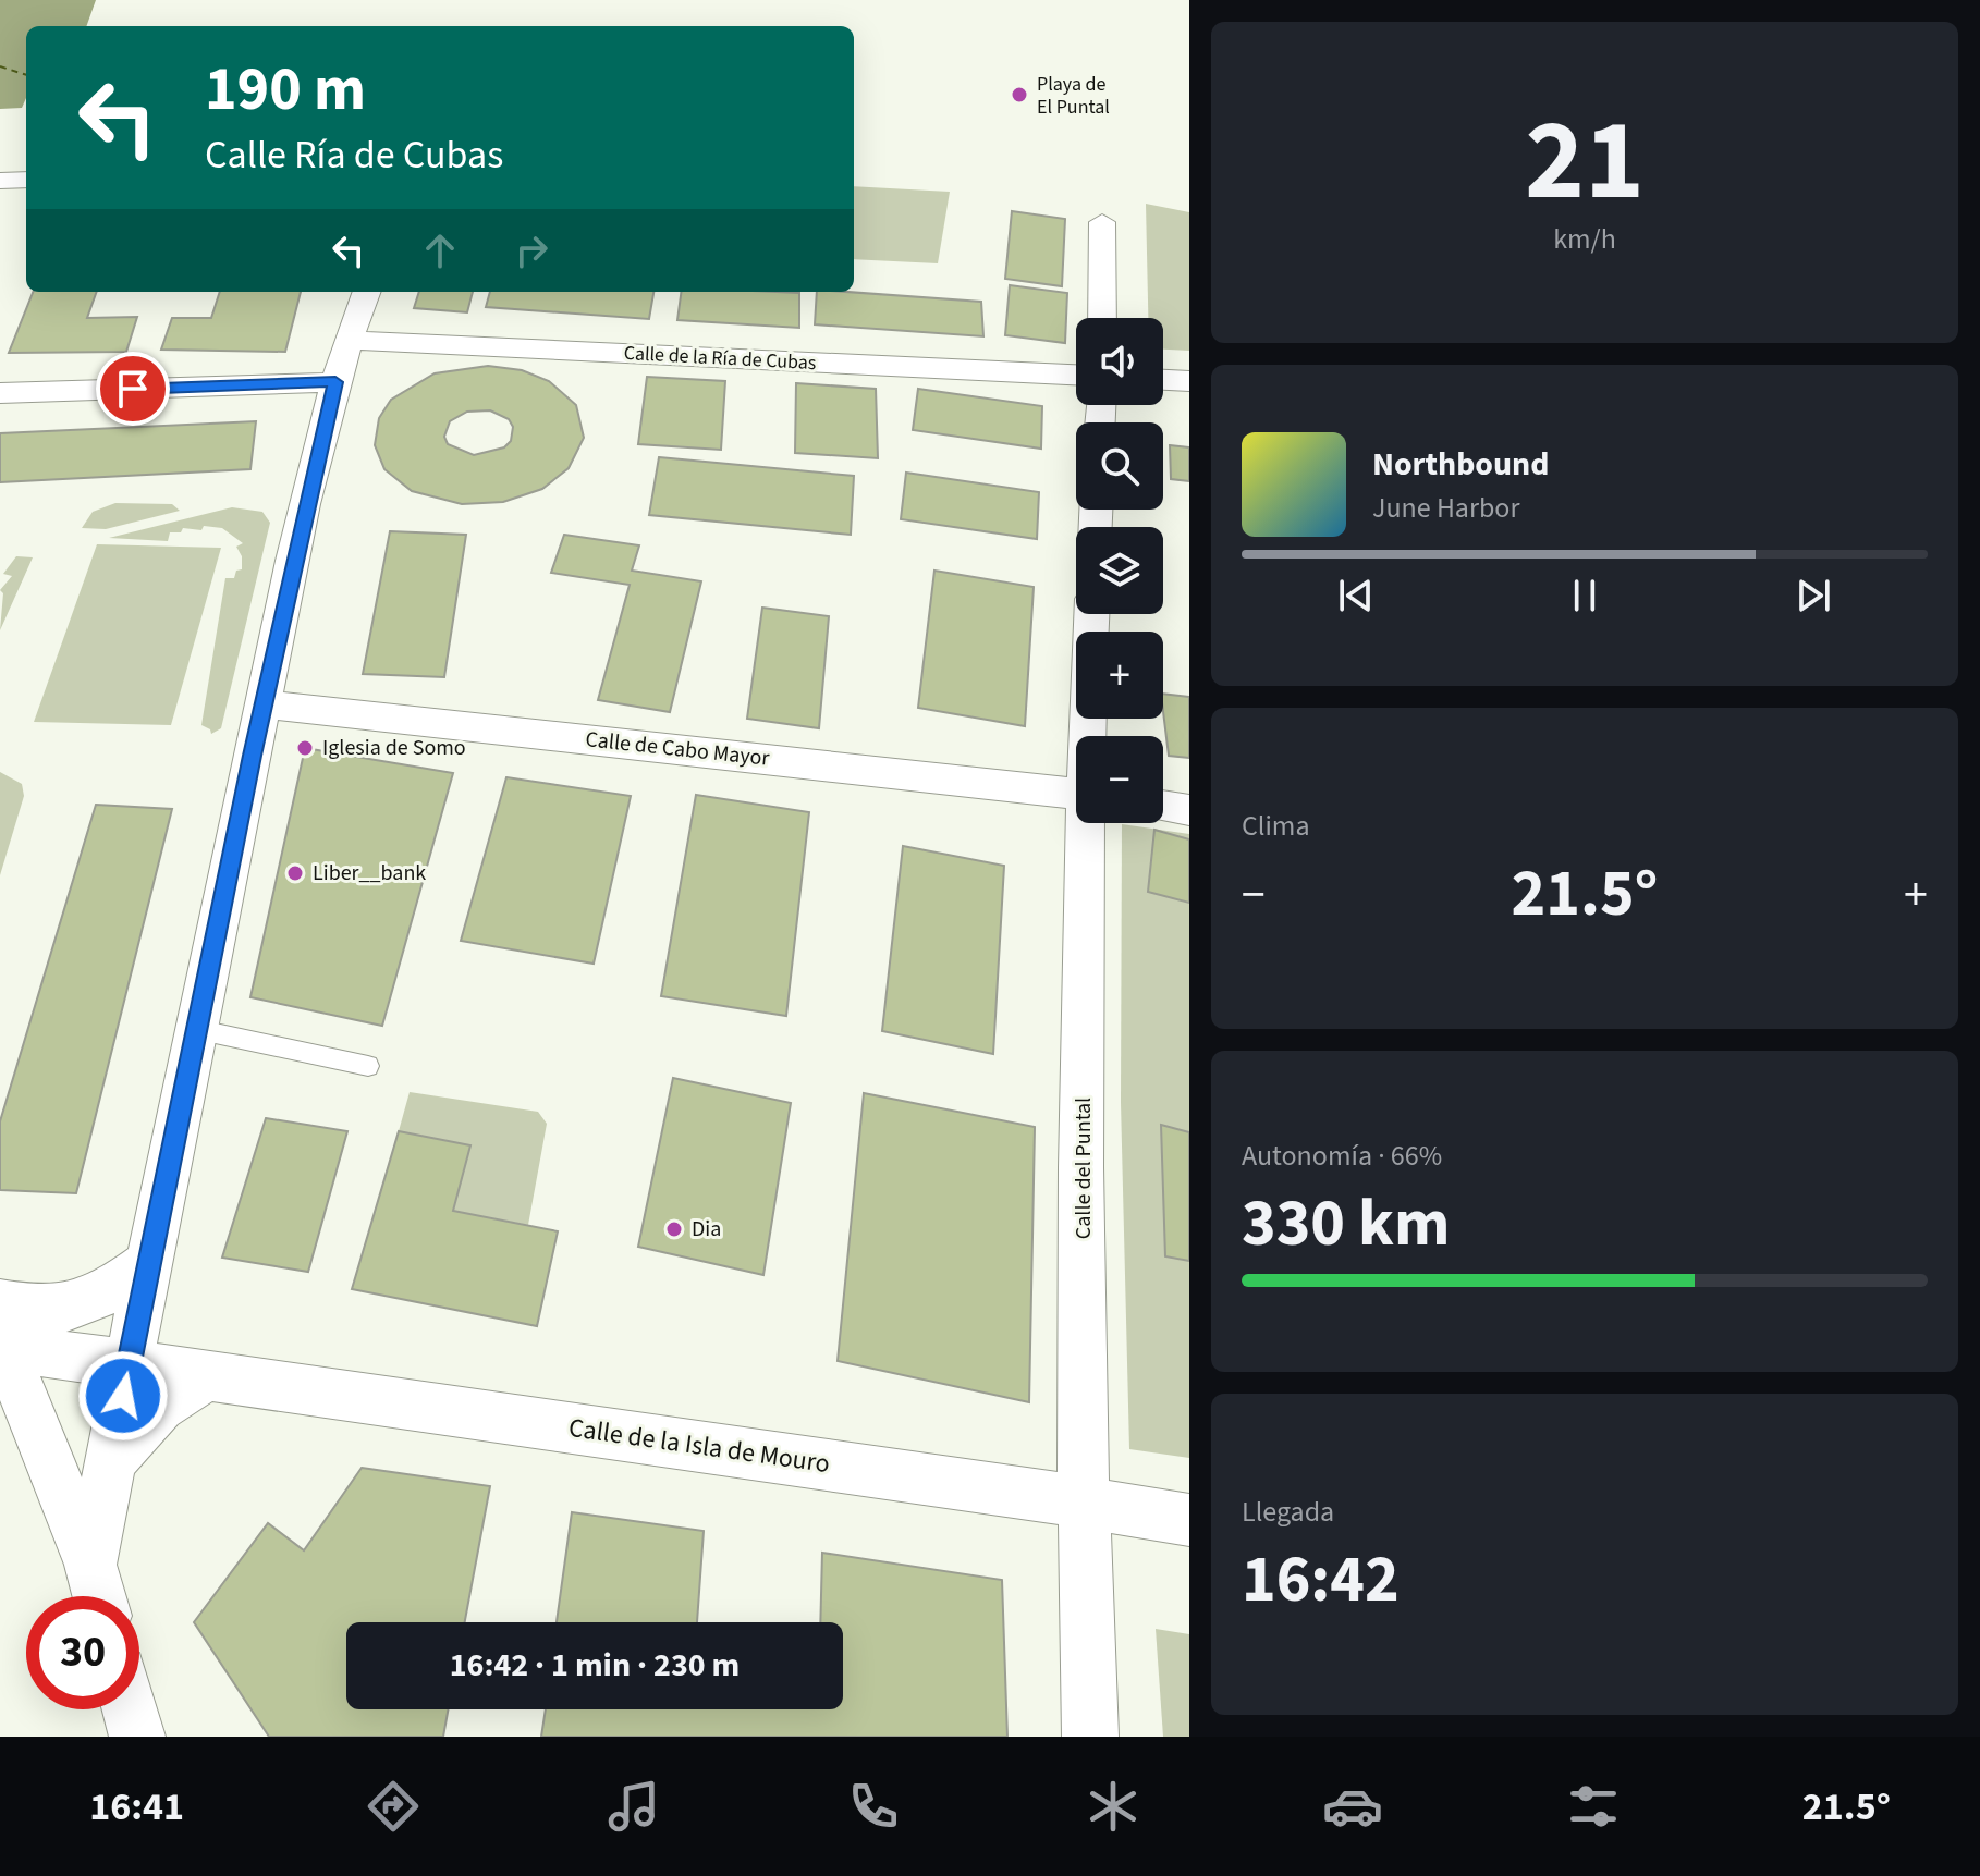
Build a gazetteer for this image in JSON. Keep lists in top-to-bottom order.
{
  "streets": {
    "street": [
      "Calle de la Ría de Cubas",
      "Calle de Cabo Mayor",
      "Calle del Puntal",
      "Calle de la Isla de Mouro"
    ]
  },
  "crossings": [
    ["Calle del Puntal", "Calle de la Isla de Mouro"]
  ],
  "places": [
    "Playa de El Puntal",
    "Iglesia de Somo",
    "Liber__bank",
    "Dia"
  ],
  "page": {
    "tile": [
      ["21", "km/h"],
      "Clima",
      ["Autonomía · 66%", "330 km"],
      ["Llegada", "16:42"]
    ],
    "turn": ["190 m", "Calle Ría de Cubas"],
    "map_buttons": ["+", "−"],
    "song": ["Northbound", "June Harbor"],
    "heat": ["−", "21.5°", "+"],
    "limit": "30",
    "trip": "16:42 · 1 min · 230 m",
    "tabs": ["16:41", "21.5°"]
  }
}
